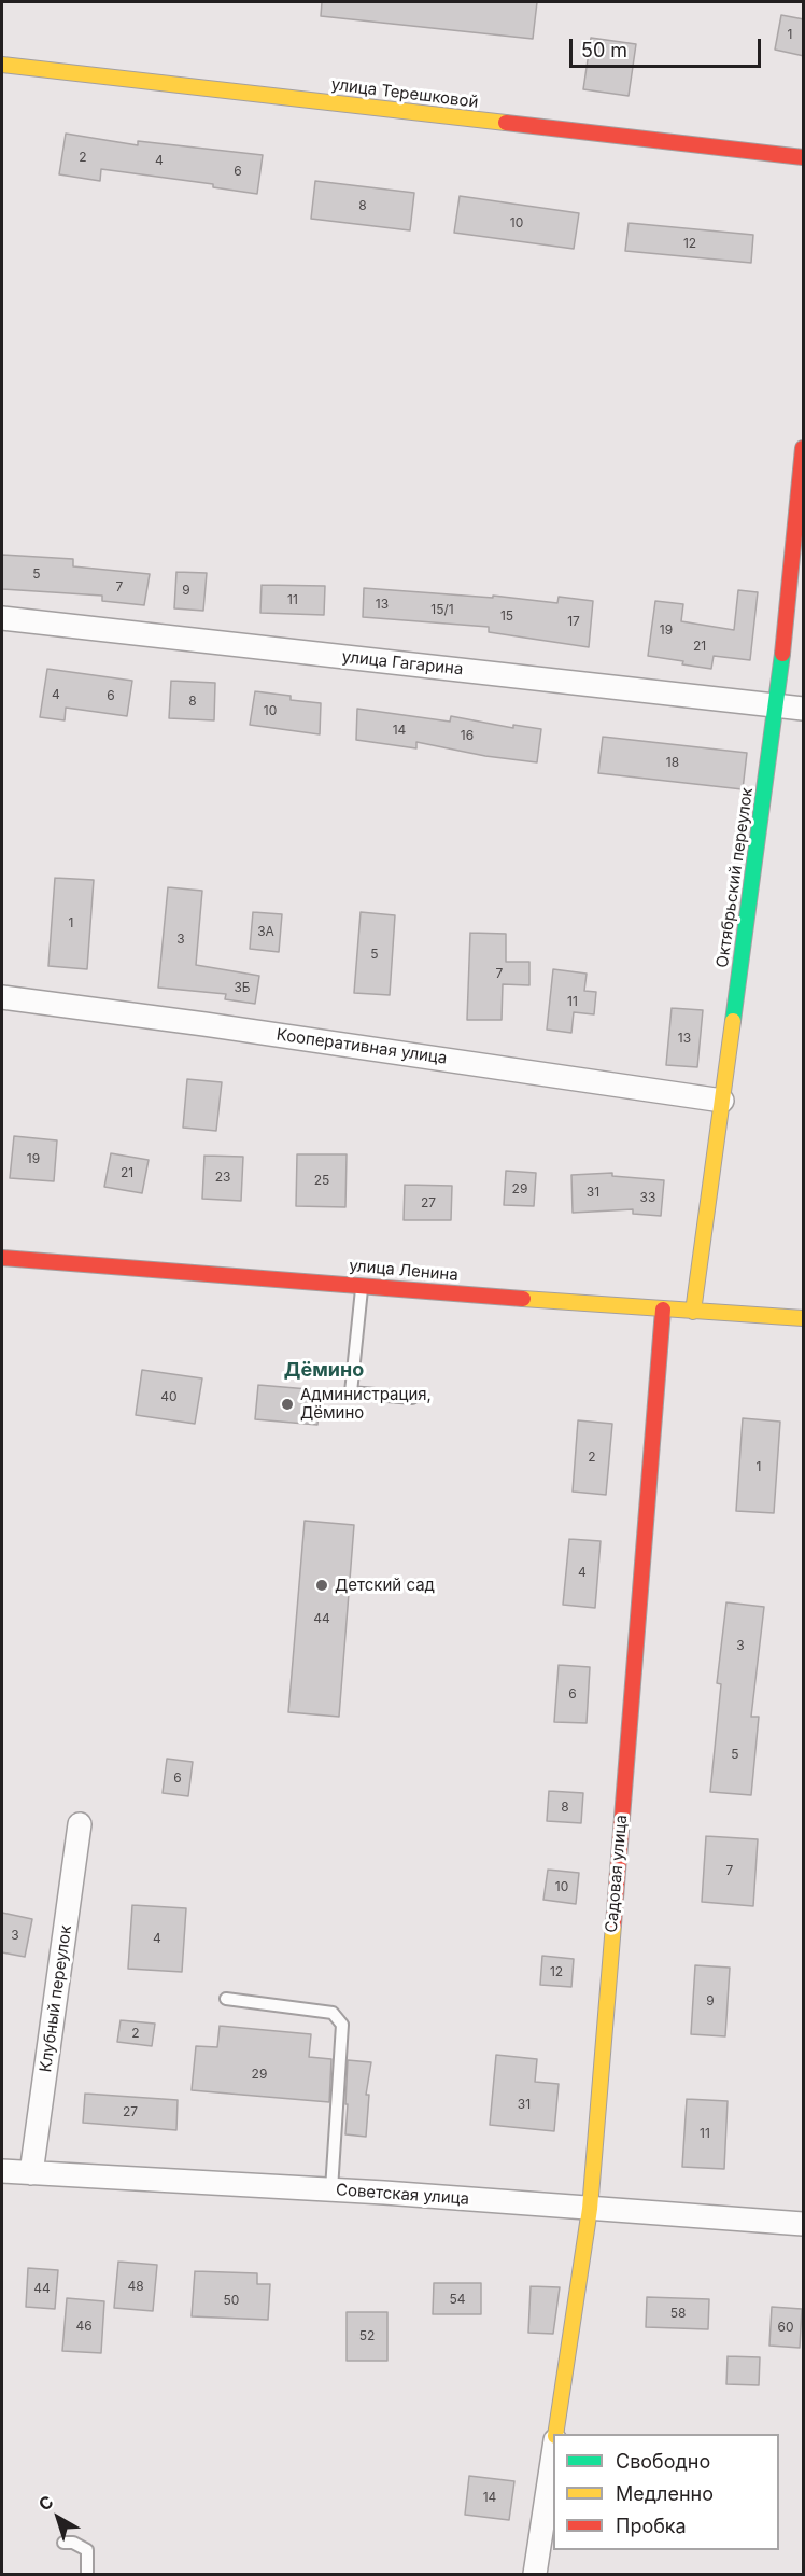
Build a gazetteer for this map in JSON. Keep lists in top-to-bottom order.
{
  "streets": {
    "street": [
      "улица Терешковой",
      "улица Гагарина",
      "Октябрьский переулок",
      "Кооперативная улица",
      "улица Ленина",
      "Садовая улица",
      "Клубный переулок",
      "Советская улица"
    ]
  },
  "crossings": [
    ["улица Гагарина", "Октябрьский переулок"],
    ["Октябрьский переулок", "Кооперативная улица"],
    ["Октябрьский переулок", "улица Ленина"],
    ["улица Ленина", "Садовая улица"],
    ["Садовая улица", "Советская улица"],
    ["Клубный переулок", "Советская улица"]
  ],
  "districts": ["Дёмино"],
  "places": ["Администрация, Дёмино", "Детский сад"],
  "house_numbers": [
    "1",
    "2",
    "4",
    "6",
    "8",
    "10",
    "12",
    "5",
    "7",
    "9",
    "11",
    "13",
    "15/1",
    "15",
    "17",
    "19",
    "21",
    "4",
    "6",
    "8",
    "10",
    "14",
    "16",
    "18",
    "1",
    "3А",
    "3",
    "5",
    "7",
    "3Б",
    "11",
    "13",
    "19",
    "21",
    "23",
    "25",
    "29",
    "31",
    "33",
    "27",
    "40",
    "2",
    "1",
    "4",
    "44",
    "3",
    "6",
    "5",
    "6",
    "8",
    "7",
    "10",
    "3",
    "4",
    "12",
    "9",
    "2",
    "29",
    "31",
    "27",
    "11",
    "48",
    "44",
    "54",
    "50",
    "58",
    "46",
    "60",
    "52",
    "14"
  ],
  "legend": ["Свободно", "Медленно", "Пробка"],
  "scale_bar": "50 m",
  "north": "top left"
}
